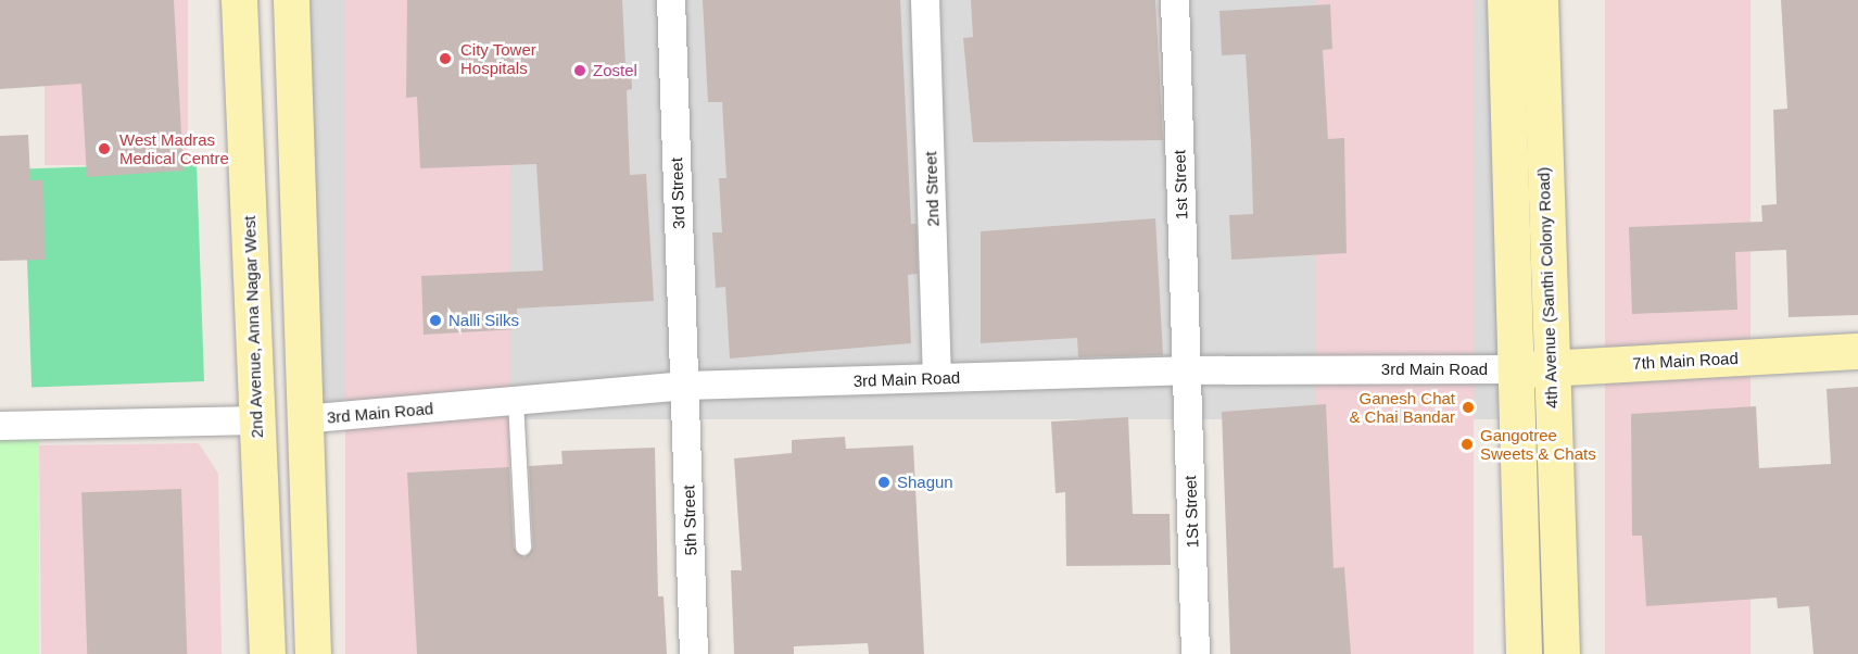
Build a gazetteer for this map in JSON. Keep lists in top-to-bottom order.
{
  "streets": {
    "street": [
      "1st Street",
      "2nd Street",
      "3rd Street",
      "4th Avenue (Santhi Colony Road)",
      "2nd Avenue, Anna Nagar West",
      "7th Main Road",
      "3rd Main Road",
      "1St Street",
      "5th Street"
    ]
  },
  "crossings": [
    ["1st Street", "3rd Main Road"],
    ["1st Street", "1St Street"],
    ["2nd Street", "3rd Main Road"],
    ["3rd Street", "3rd Main Road"],
    ["3rd Street", "5th Street"],
    ["4th Avenue (Santhi Colony Road)", "7th Main Road"],
    ["7th Main Road", "3rd Main Road"],
    ["3rd Main Road", "1St Street"],
    ["3rd Main Road", "5th Street"]
  ],
  "places": [
    "City Tower Hospitals",
    "Zostel",
    "West Madras Medical Centre",
    "Nalli Silks",
    "Ganesh Chat & Chai Bandar",
    "Gangotree Sweets & Chats",
    "Shagun"
  ]
}
